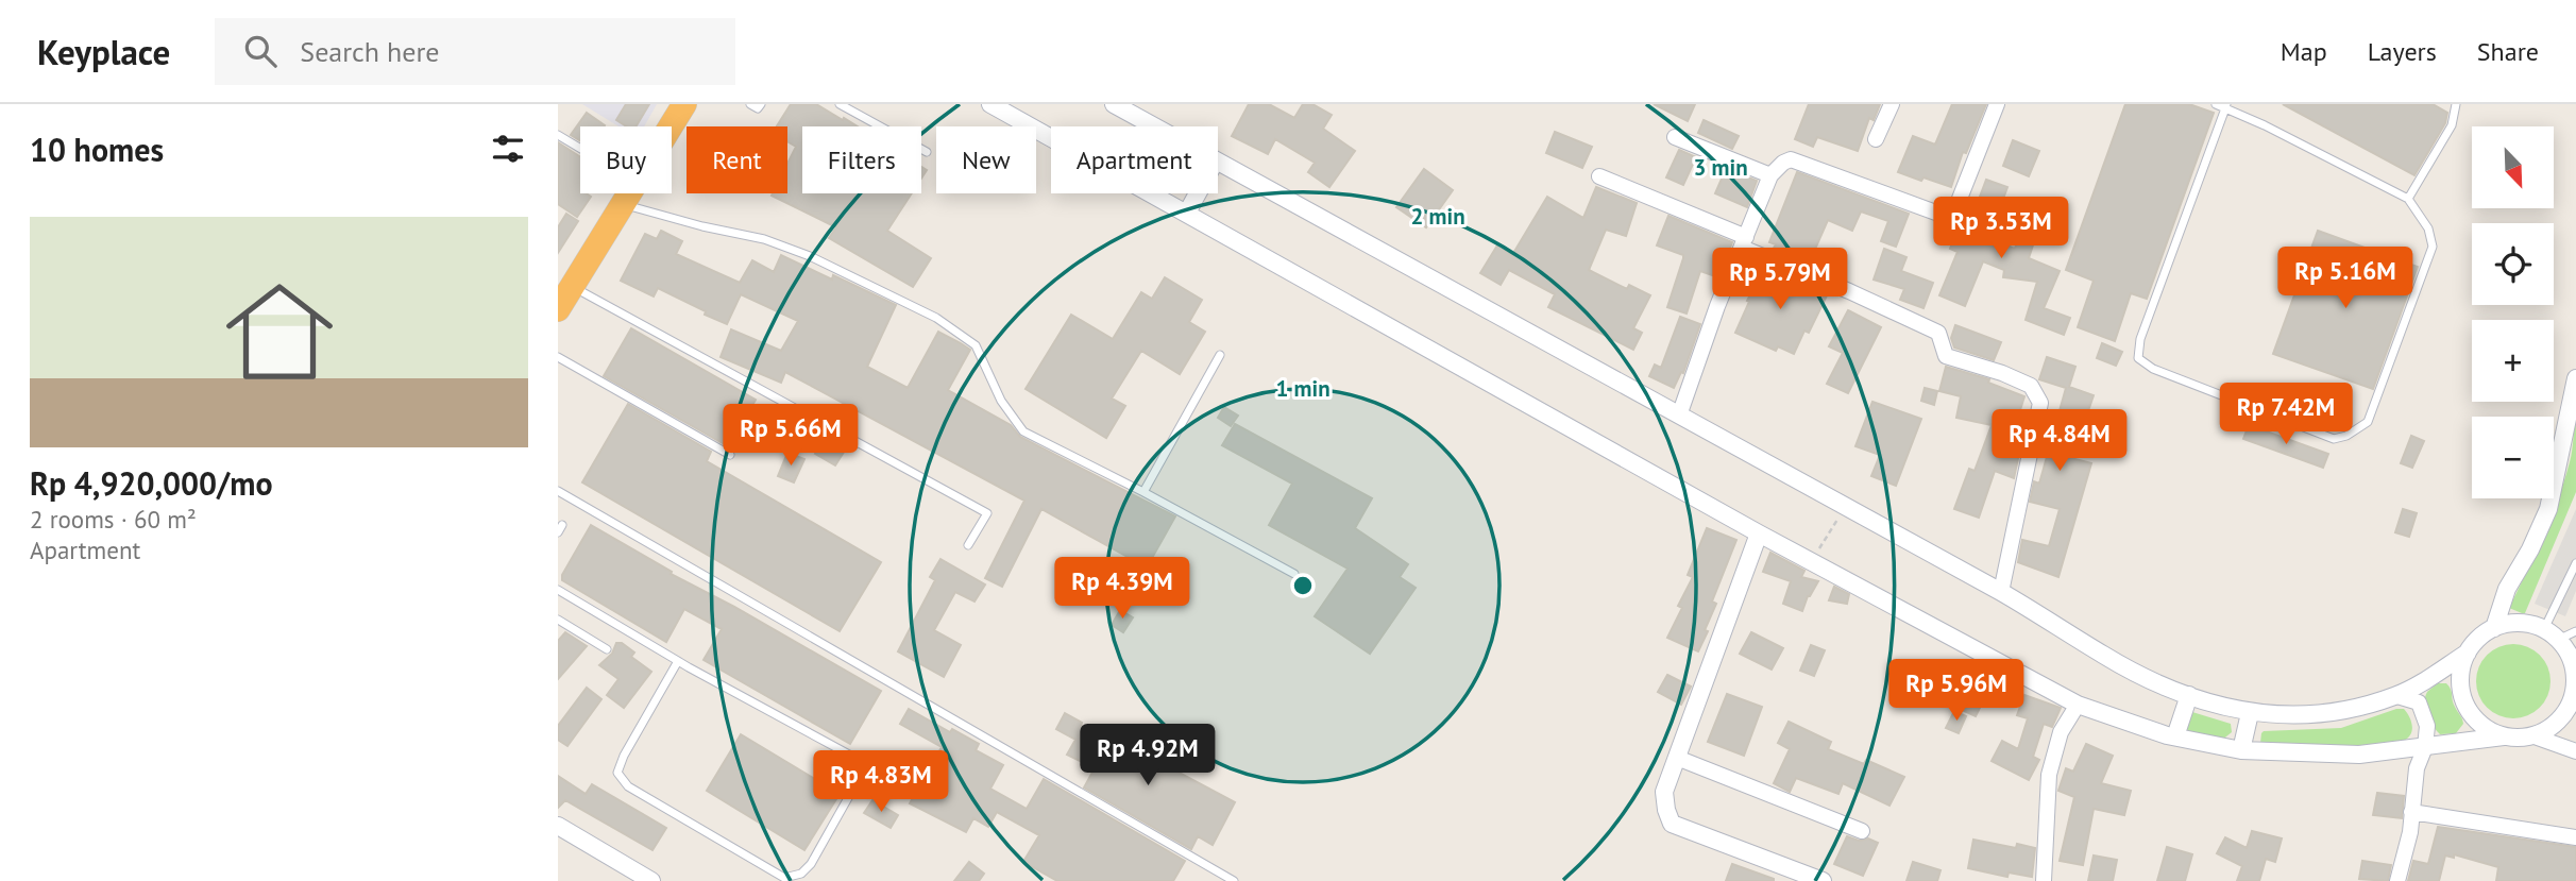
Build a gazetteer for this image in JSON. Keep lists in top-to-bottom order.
{
  "north": "bottom right",
  "page": {
    "header": "Keyplace",
    "search": "Search here",
    "nav": ["Map", "Layers", "Share"],
    "heading": "10 homes",
    "map_buttons": ["+", "−"],
    "chip": [
      "Buy",
      "Rent",
      "Filters",
      "New",
      "Apartment"
    ],
    "list": [
      {
        "name": "Rp 4,920,000/mo",
        "note": "2 rooms · 60 m² · Apartment"
      }
    ],
    "price": [
      "Rp 3.53M",
      "Rp 5.16M",
      "Rp 5.79M",
      "Rp 7.42M",
      "Rp 5.66M",
      "Rp 4.84M",
      "Rp 4.39M",
      "Rp 5.96M",
      "Rp 4.92M",
      "Rp 4.83M"
    ]
  },
  "rings": ["3 min", "2 min", "1 min"]
}
